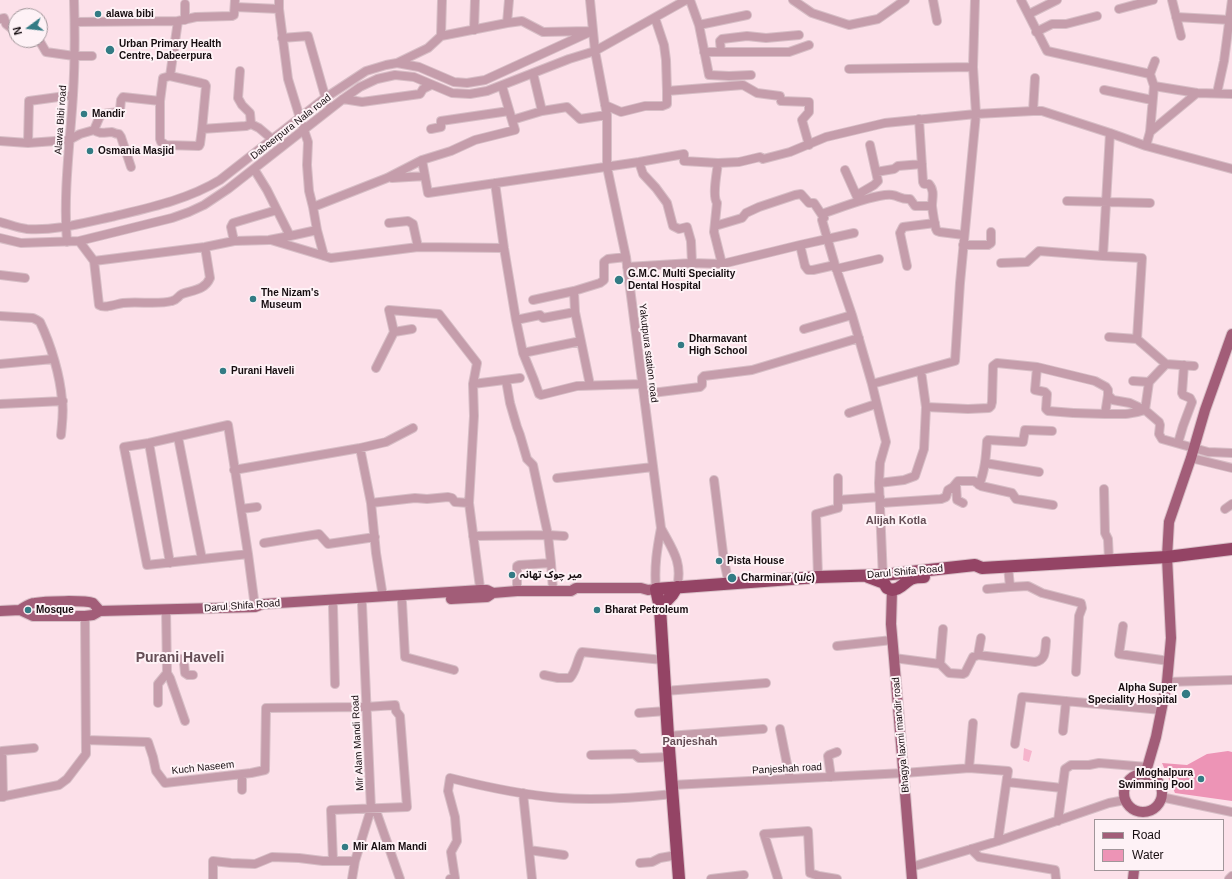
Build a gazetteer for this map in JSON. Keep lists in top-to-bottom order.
{
  "streets": {
    "highway": ["Darul Shifa Road"],
    "main road": ["Bhagya laxmi mandir road"],
    "street": [
      "Alawa Bibi road",
      "Dabeerpura Nala road",
      "Yakutpura station road",
      "Mir Alam Mandi Road",
      "Kuch Naseem",
      "Panjeshah road"
    ]
  },
  "crossings": [
    ["Alawa Bibi road", "Dabeerpura Nala road"],
    ["Dabeerpura Nala road", "Yakutpura station road"],
    ["Yakutpura station road", "Darul Shifa Road"],
    ["Darul Shifa Road", "Bhagya laxmi mandir road"],
    ["Bhagya laxmi mandir road", "Panjeshah road"],
    ["Mir Alam Mandi Road", "Kuch Naseem"]
  ],
  "districts": ["Alijah Kotla", "Purani Haveli", "Panjeshah"],
  "places": [
    "alawa bibi",
    "Urban Primary Health Centre, Dabeerpura",
    "Mandir",
    "Osmania Masjid",
    "G.M.C. Multi Speciality Dental Hospital",
    "The Nizam's Museum",
    "Dharmavant High School",
    "Purani Haveli",
    "Pista House",
    "میر چوک تھانہ",
    "Charminar (u/c)",
    "Mosque",
    "Bharat Petroleum",
    "Alpha Super Speciality Hospital",
    "Moghalpura Swimming Pool",
    "Mir Alam Mandi"
  ],
  "legend": ["Road", "Water"],
  "north": "left"
}
